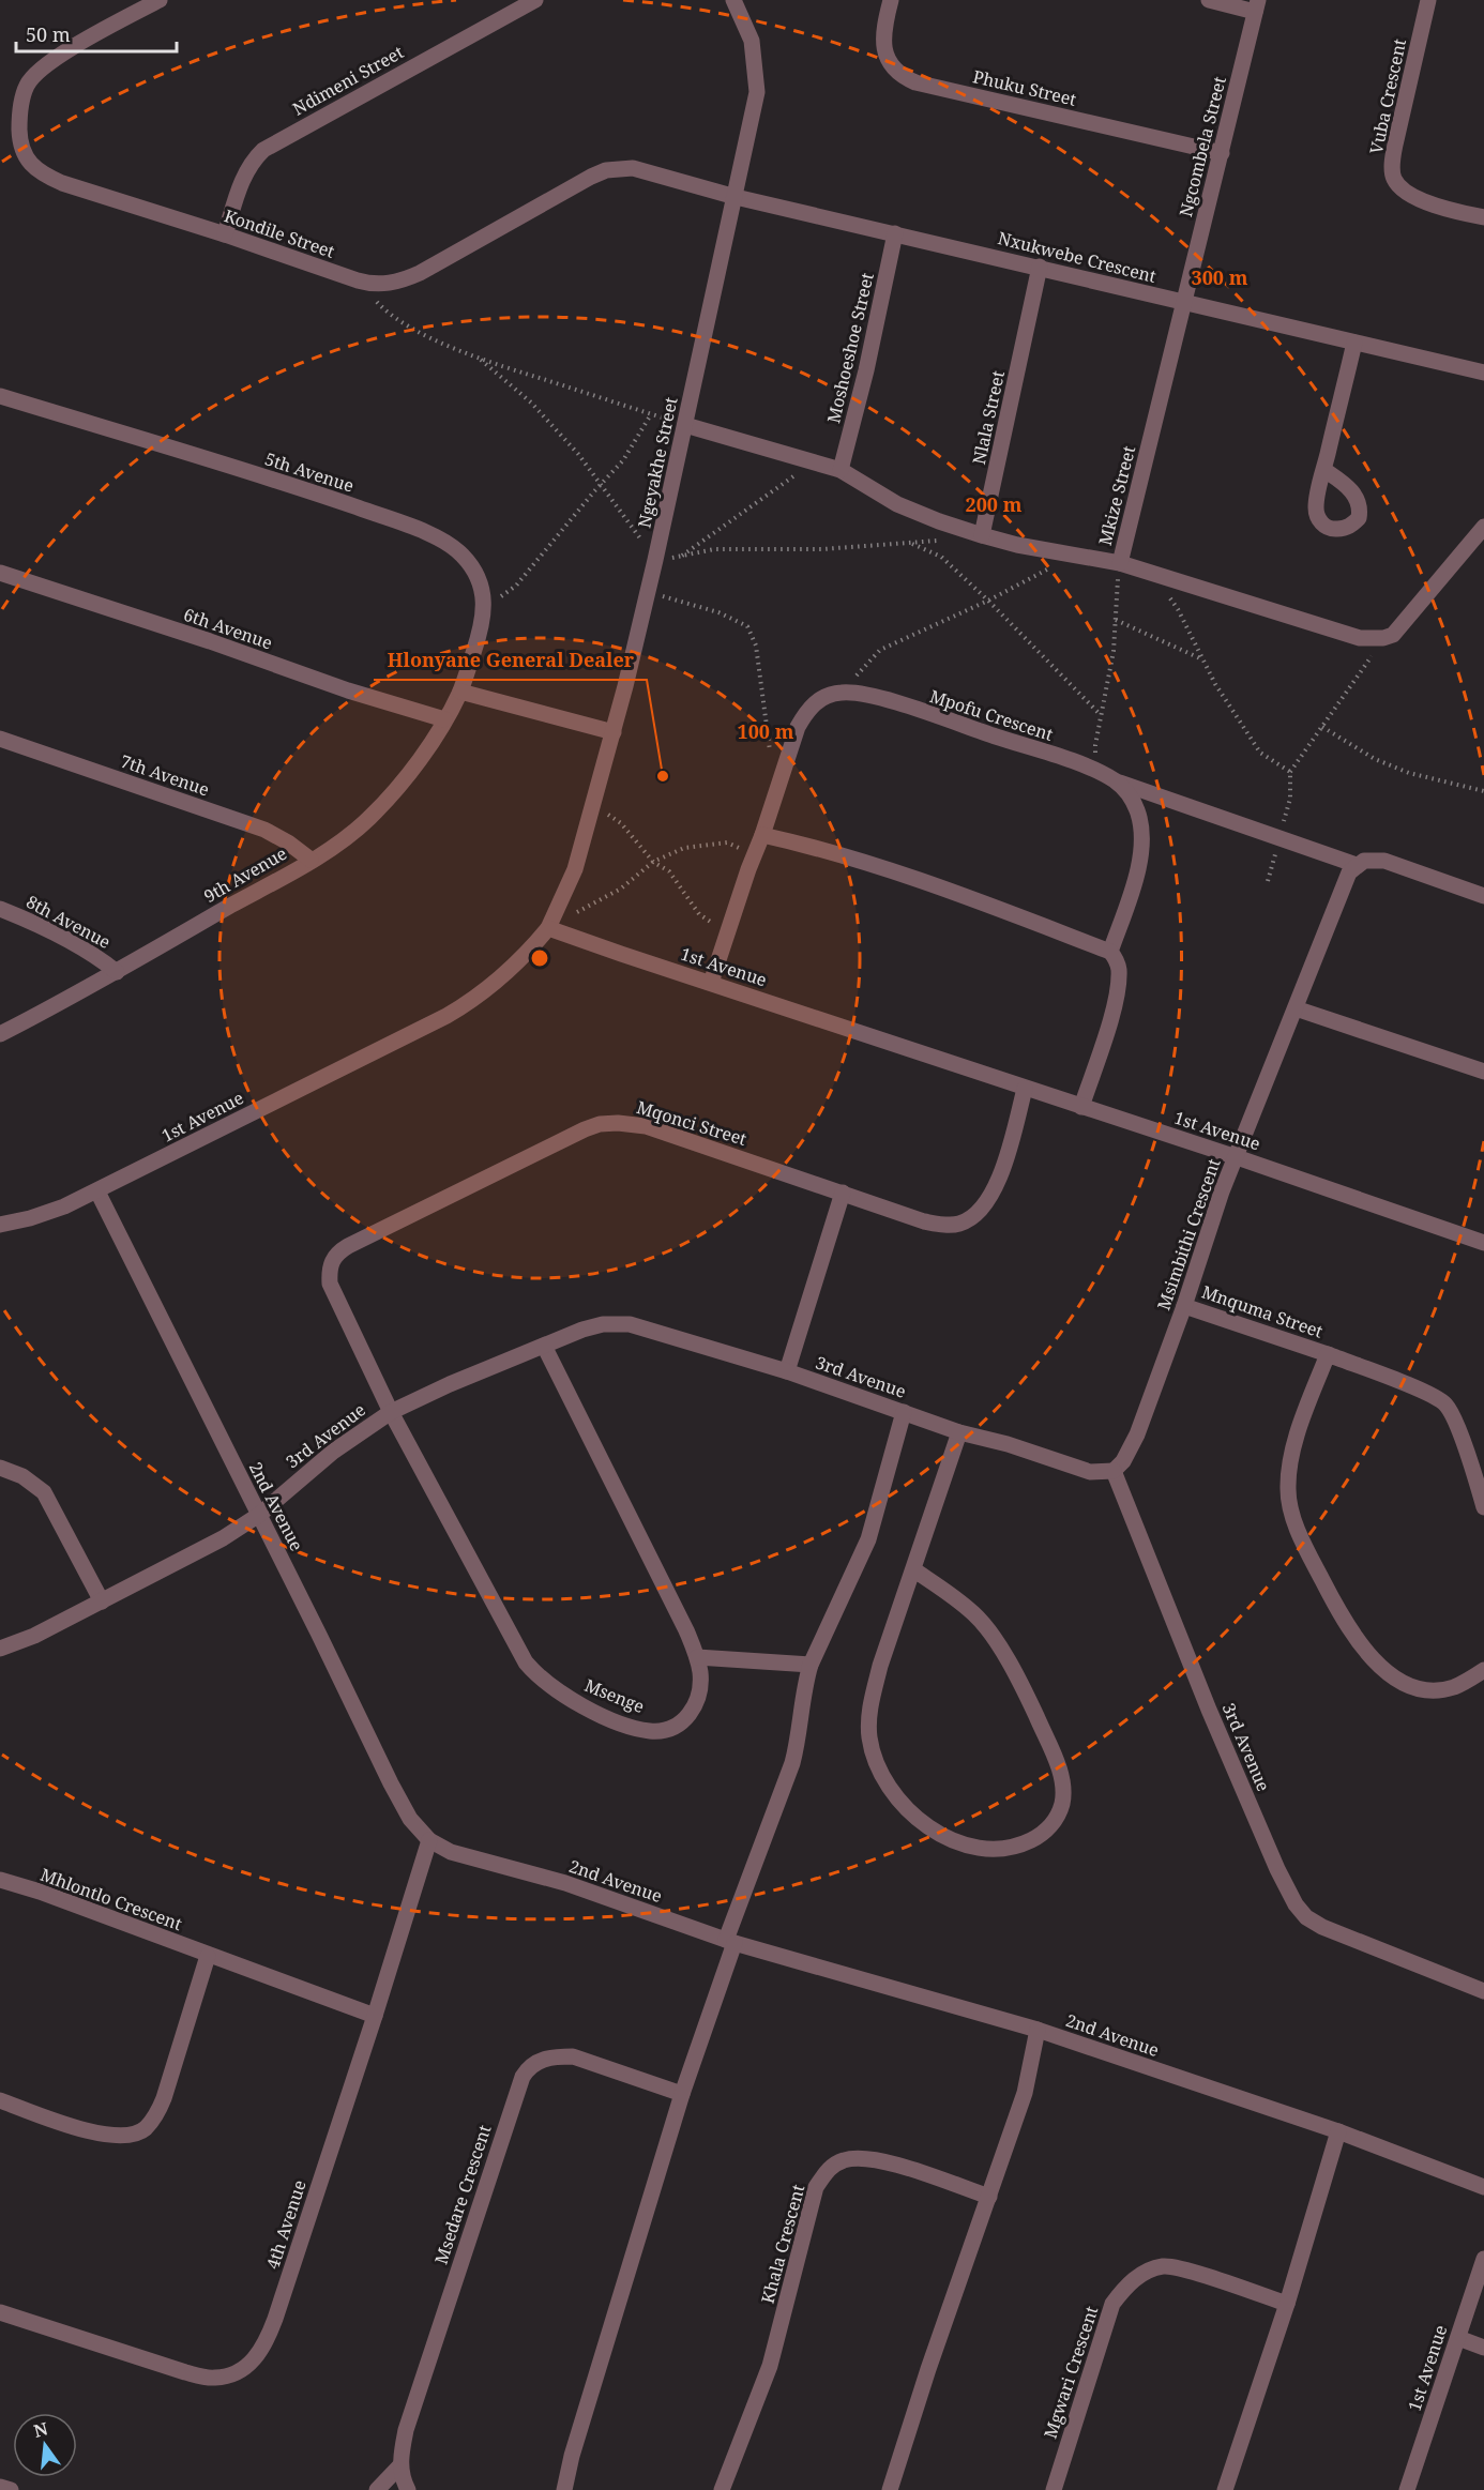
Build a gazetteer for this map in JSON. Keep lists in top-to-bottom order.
{
  "streets": {
    "street": [
      "Ndimeni Street",
      "Phuku Street",
      "Vuba Crescent",
      "Ngcombela Street",
      "Kondile Street",
      "Nxukwebe Crescent",
      "Moshoeshoe Street",
      "Nlala Street",
      "Ngeyakhe Street",
      "5th Avenue",
      "Mkize Street",
      "6th Avenue",
      "Mpofu Crescent",
      "7th Avenue",
      "9th Avenue",
      "8th Avenue",
      "1st Avenue",
      "Mqonci Street",
      "Msimbithi Crescent",
      "Mnquma Street",
      "3rd Avenue",
      "2nd Avenue",
      "Msenge",
      "Mhlontlo Crescent",
      "Msedare Crescent",
      "4th Avenue",
      "Khala Crescent",
      "Mgwari Crescent"
    ]
  },
  "crossings": [
    ["Ndimeni Street", "Kondile Street"],
    ["Phuku Street", "Ngcombela Street"],
    ["Ngcombela Street", "Nxukwebe Crescent"],
    ["Ngcombela Street", "Mkize Street"],
    ["Kondile Street", "Nxukwebe Crescent"],
    ["Kondile Street", "Ngeyakhe Street"],
    ["Nxukwebe Crescent", "Moshoeshoe Street"],
    ["Nxukwebe Crescent", "Nlala Street"],
    ["Nxukwebe Crescent", "Ngeyakhe Street"],
    ["Nxukwebe Crescent", "Mkize Street"],
    ["Nlala Street", "Mkize Street"],
    ["Ngeyakhe Street", "1st Avenue"],
    ["5th Avenue", "9th Avenue"],
    ["6th Avenue", "9th Avenue"],
    ["7th Avenue", "9th Avenue"],
    ["9th Avenue", "8th Avenue"],
    ["1st Avenue", "Mqonci Street"],
    ["1st Avenue", "Msimbithi Crescent"],
    ["1st Avenue", "2nd Avenue"],
    ["Mqonci Street", "3rd Avenue"],
    ["Mqonci Street", "Msenge"],
    ["Msimbithi Crescent", "Mnquma Street"],
    ["Msimbithi Crescent", "3rd Avenue"],
    ["3rd Avenue", "2nd Avenue"],
    ["3rd Avenue", "Msenge"],
    ["2nd Avenue", "4th Avenue"],
    ["Mhlontlo Crescent", "4th Avenue"]
  ],
  "places": ["Hlonyane General Dealer"],
  "scale_bar": "50 m",
  "north": "top",
  "rings": ["300 m", "200 m", "100 m"]
}
